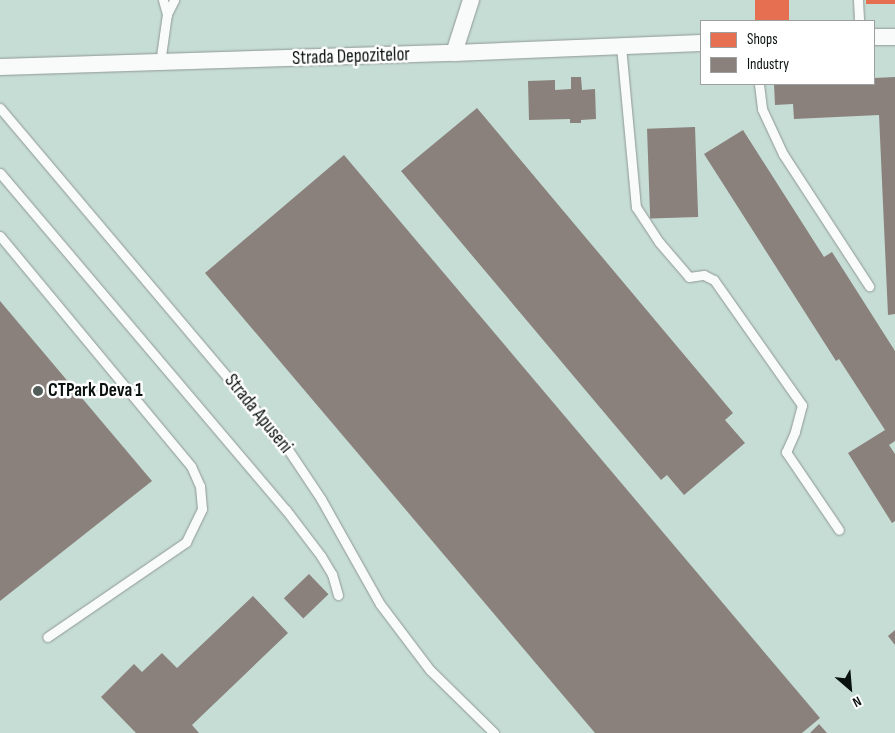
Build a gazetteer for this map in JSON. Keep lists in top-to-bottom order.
{
  "streets": {
    "street": ["Strada Depozitelor"],
    "lane": ["Strada Apuseni"]
  },
  "places": ["CTPark Deva 1"],
  "legend": ["Shops", "Industry"],
  "north": "bottom right"
}
